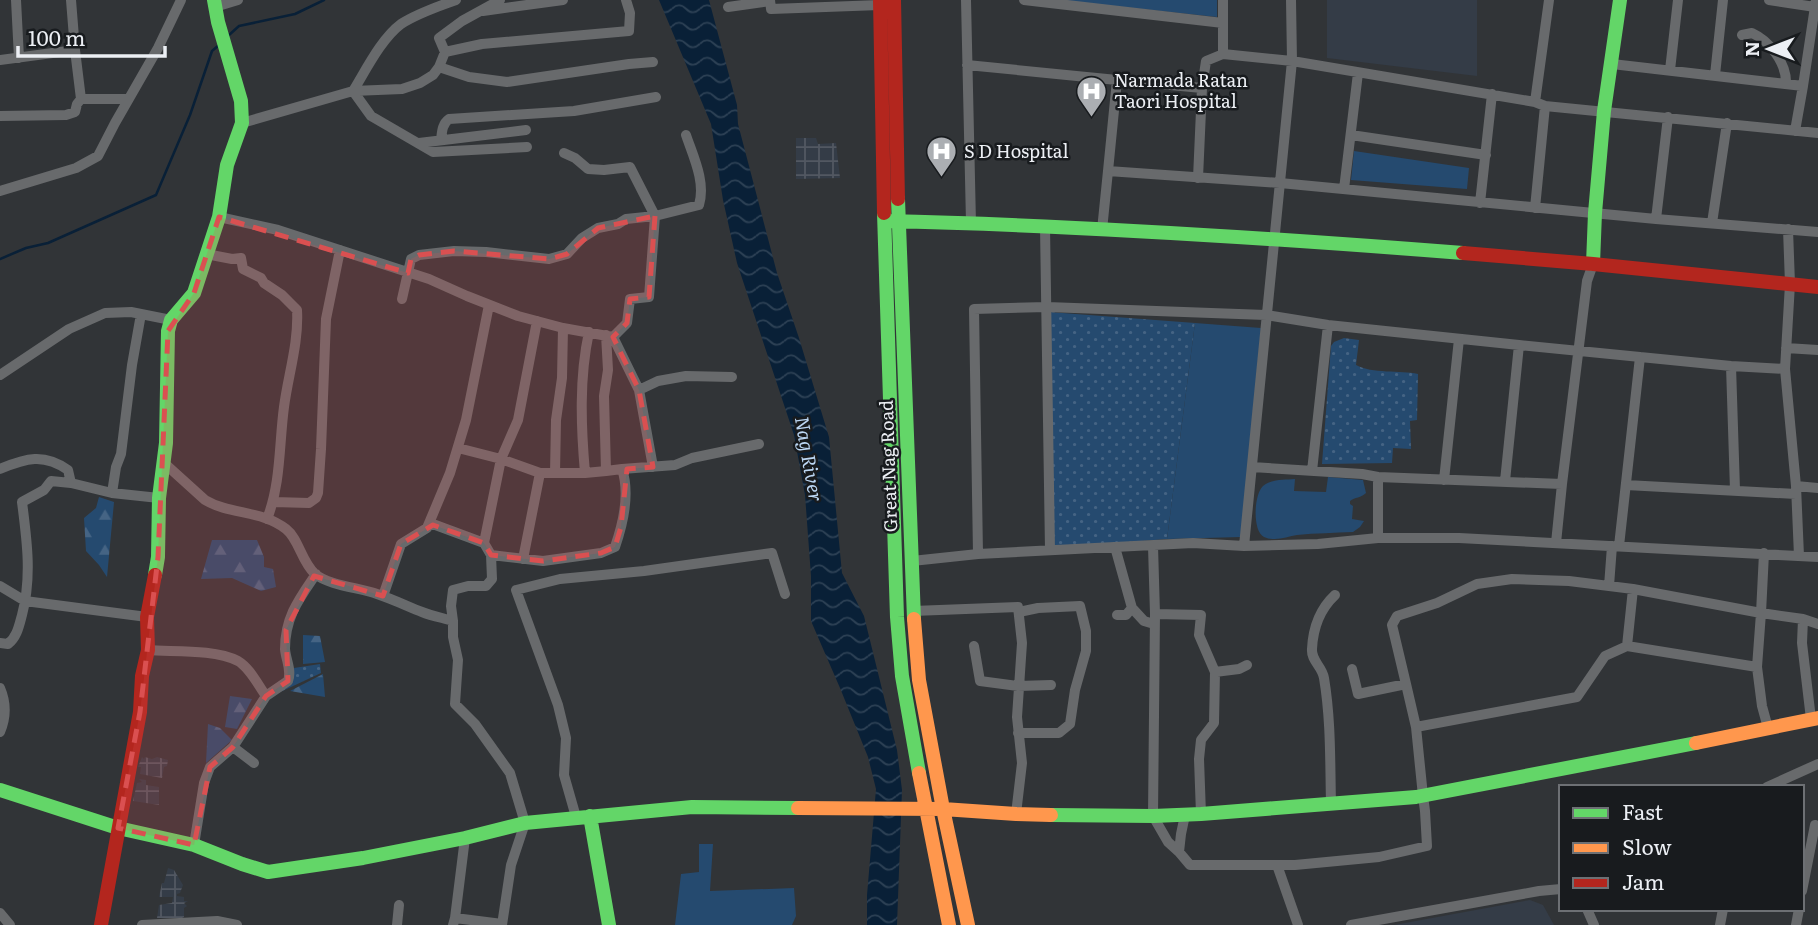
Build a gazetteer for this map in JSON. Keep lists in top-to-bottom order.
{
  "streets": {
    "street": ["Great Nag Road"]
  },
  "water": ["Nag River"],
  "places": {
    "hospital": ["Narmada Ratan Taori Hospital", "S D Hospital"]
  },
  "legend": ["Fast", "Slow", "Jam"],
  "scale_bar": "100 m",
  "north": "left"
}
